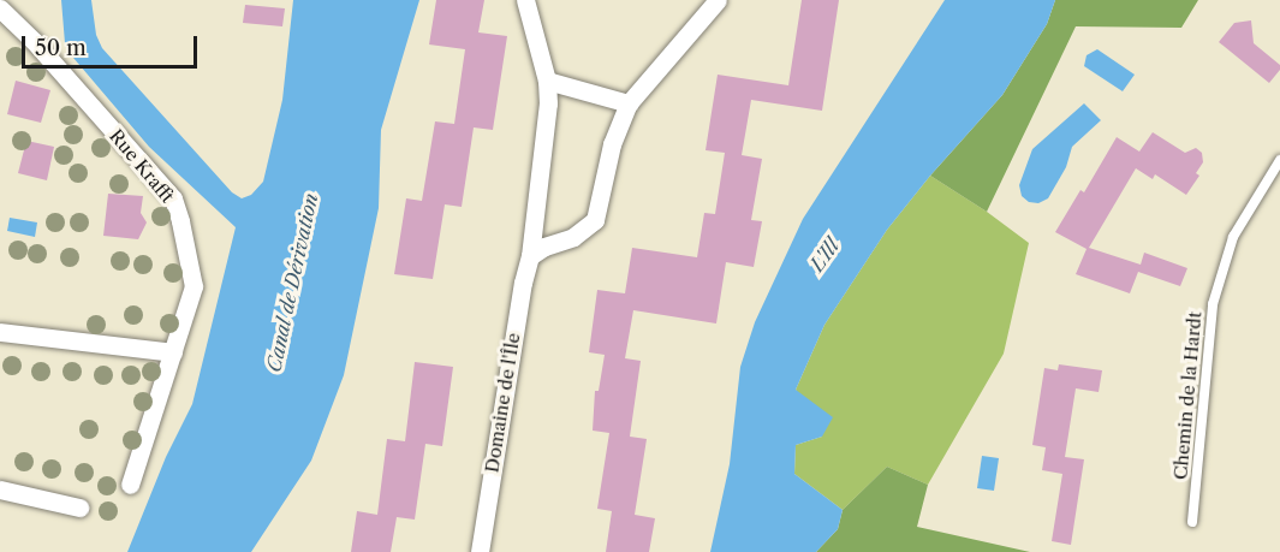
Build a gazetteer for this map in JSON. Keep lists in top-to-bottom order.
{
  "streets": {
    "street": ["Rue Krafft", "Domaine de l'Île"],
    "lane": ["Chemin de la Hardt"]
  },
  "water": ["L'Ill", "Canal de Dérivation"],
  "scale_bar": "50 m"
}
